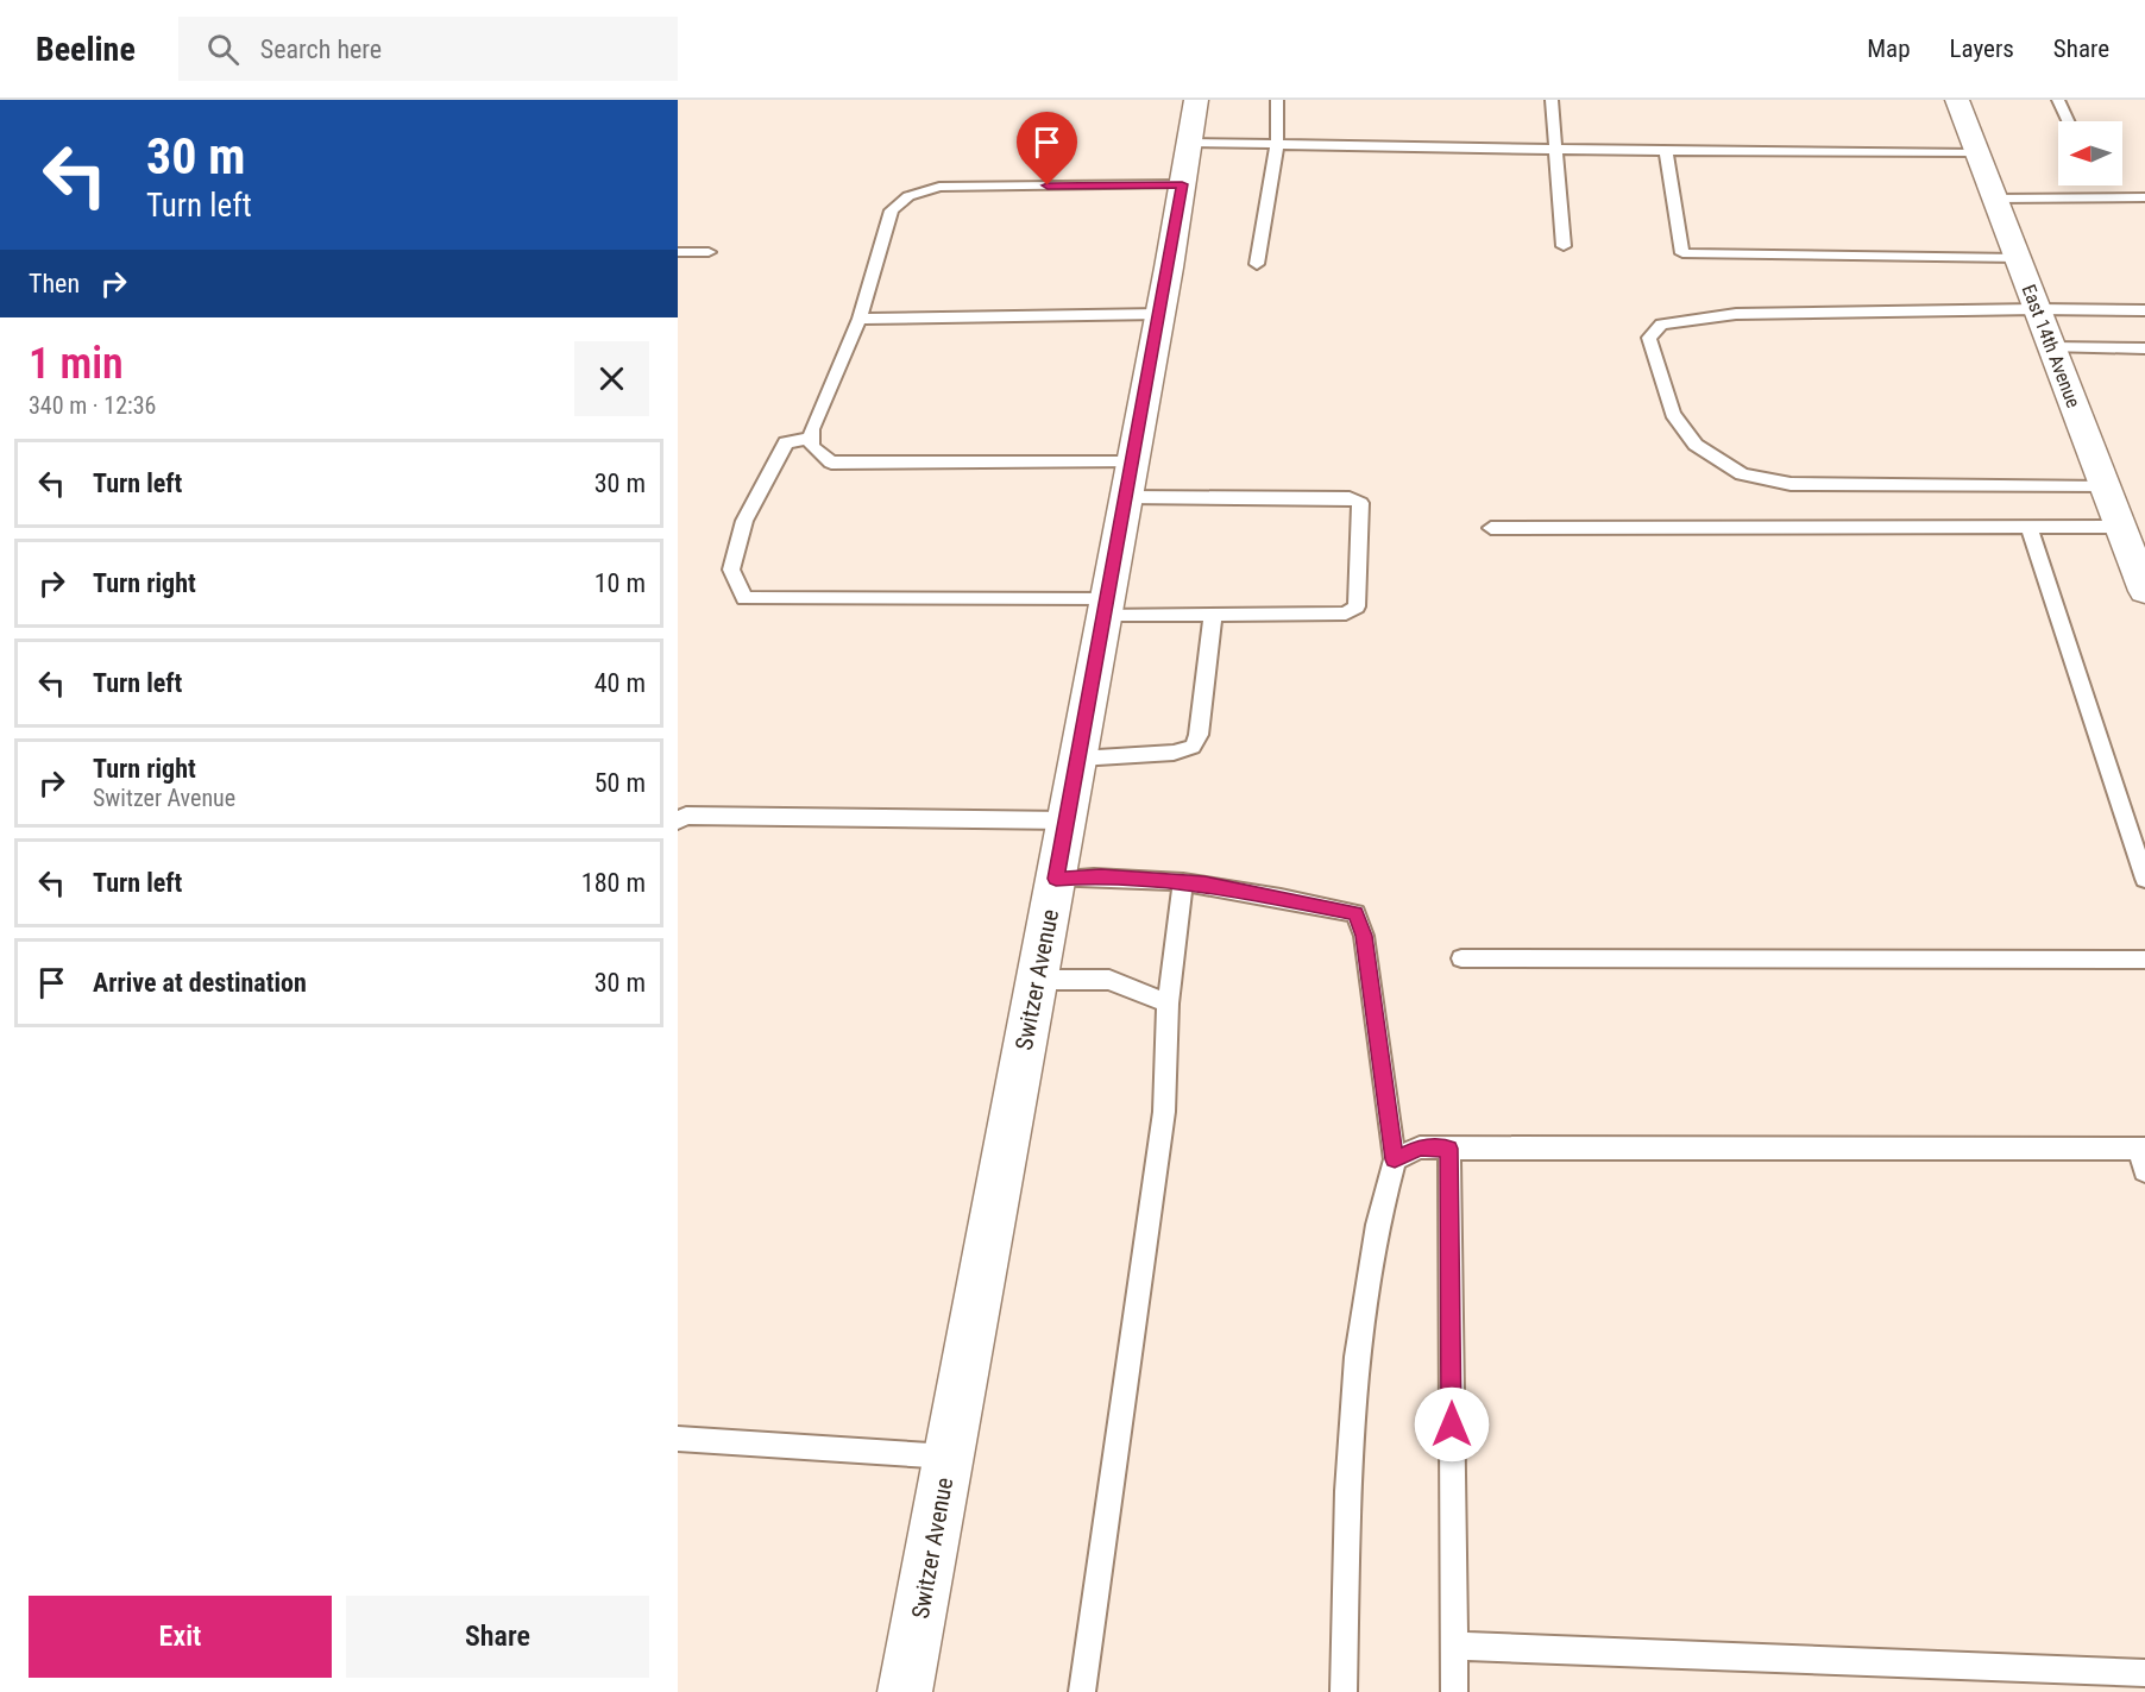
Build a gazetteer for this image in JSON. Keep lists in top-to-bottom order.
{
  "streets": {
    "street": ["East 14th Avenue", "Switzer Avenue"]
  },
  "north": "left",
  "page": {
    "header": "Beeline",
    "search": "Search here",
    "nav": ["Map", "Layers", "Share"],
    "turn": ["30 m", "Turn left"],
    "then": "Then",
    "heading": ["1 min", "340 m · 12:36"],
    "list": [
      {
        "name": "Turn left",
        "value": "30 m"
      },
      {
        "name": "Turn right",
        "value": "10 m"
      },
      {
        "name": "Turn left",
        "value": "40 m"
      },
      {
        "name": "Turn right",
        "note": "Switzer Avenue",
        "value": "50 m"
      },
      {
        "name": "Turn left",
        "value": "180 m"
      },
      {
        "name": "Arrive at destination",
        "value": "30 m"
      }
    ],
    "buttons": ["Exit", "Share"]
  }
}
